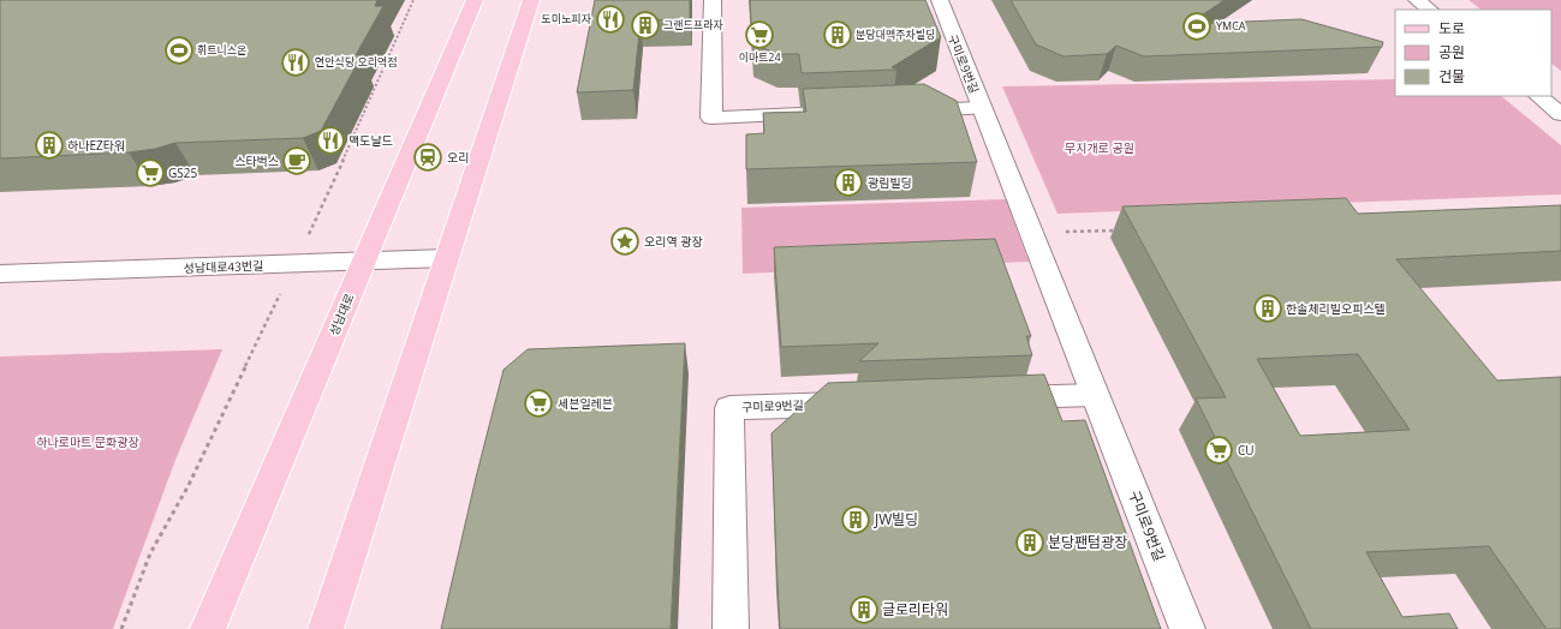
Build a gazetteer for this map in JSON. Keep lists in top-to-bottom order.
{
  "streets": {
    "main road": ["성남대로"],
    "street": ["구미로9번길", "성남대로43번길"]
  },
  "crossings": [
    ["성남대로43번길", "성남대로"]
  ],
  "parks": ["무지개로 공원", "하나로마트 문화광장"],
  "places": {
    "restaurant": ["도미노피자", "연안식당 오리역점", "맥도날드"],
    "building": [
      "그랜드프라자",
      "분당대맥주차빌딩",
      "하나EZ타워",
      "광림빌딩",
      "한솔체리빌오피스텔",
      "JW빌딩",
      "분당팬텀광장",
      "글로리타워"
    ],
    "sports": ["YMCA", "휘트니스온"],
    "supermarket": [
      "이마트24",
      "GS25",
      "세븐일레븐",
      "CU"
    ],
    "station": ["오리"],
    "cafe": ["스타벅스"],
    "place": ["오리역 광장"]
  },
  "legend": ["도로", "공원", "건물"]
}
